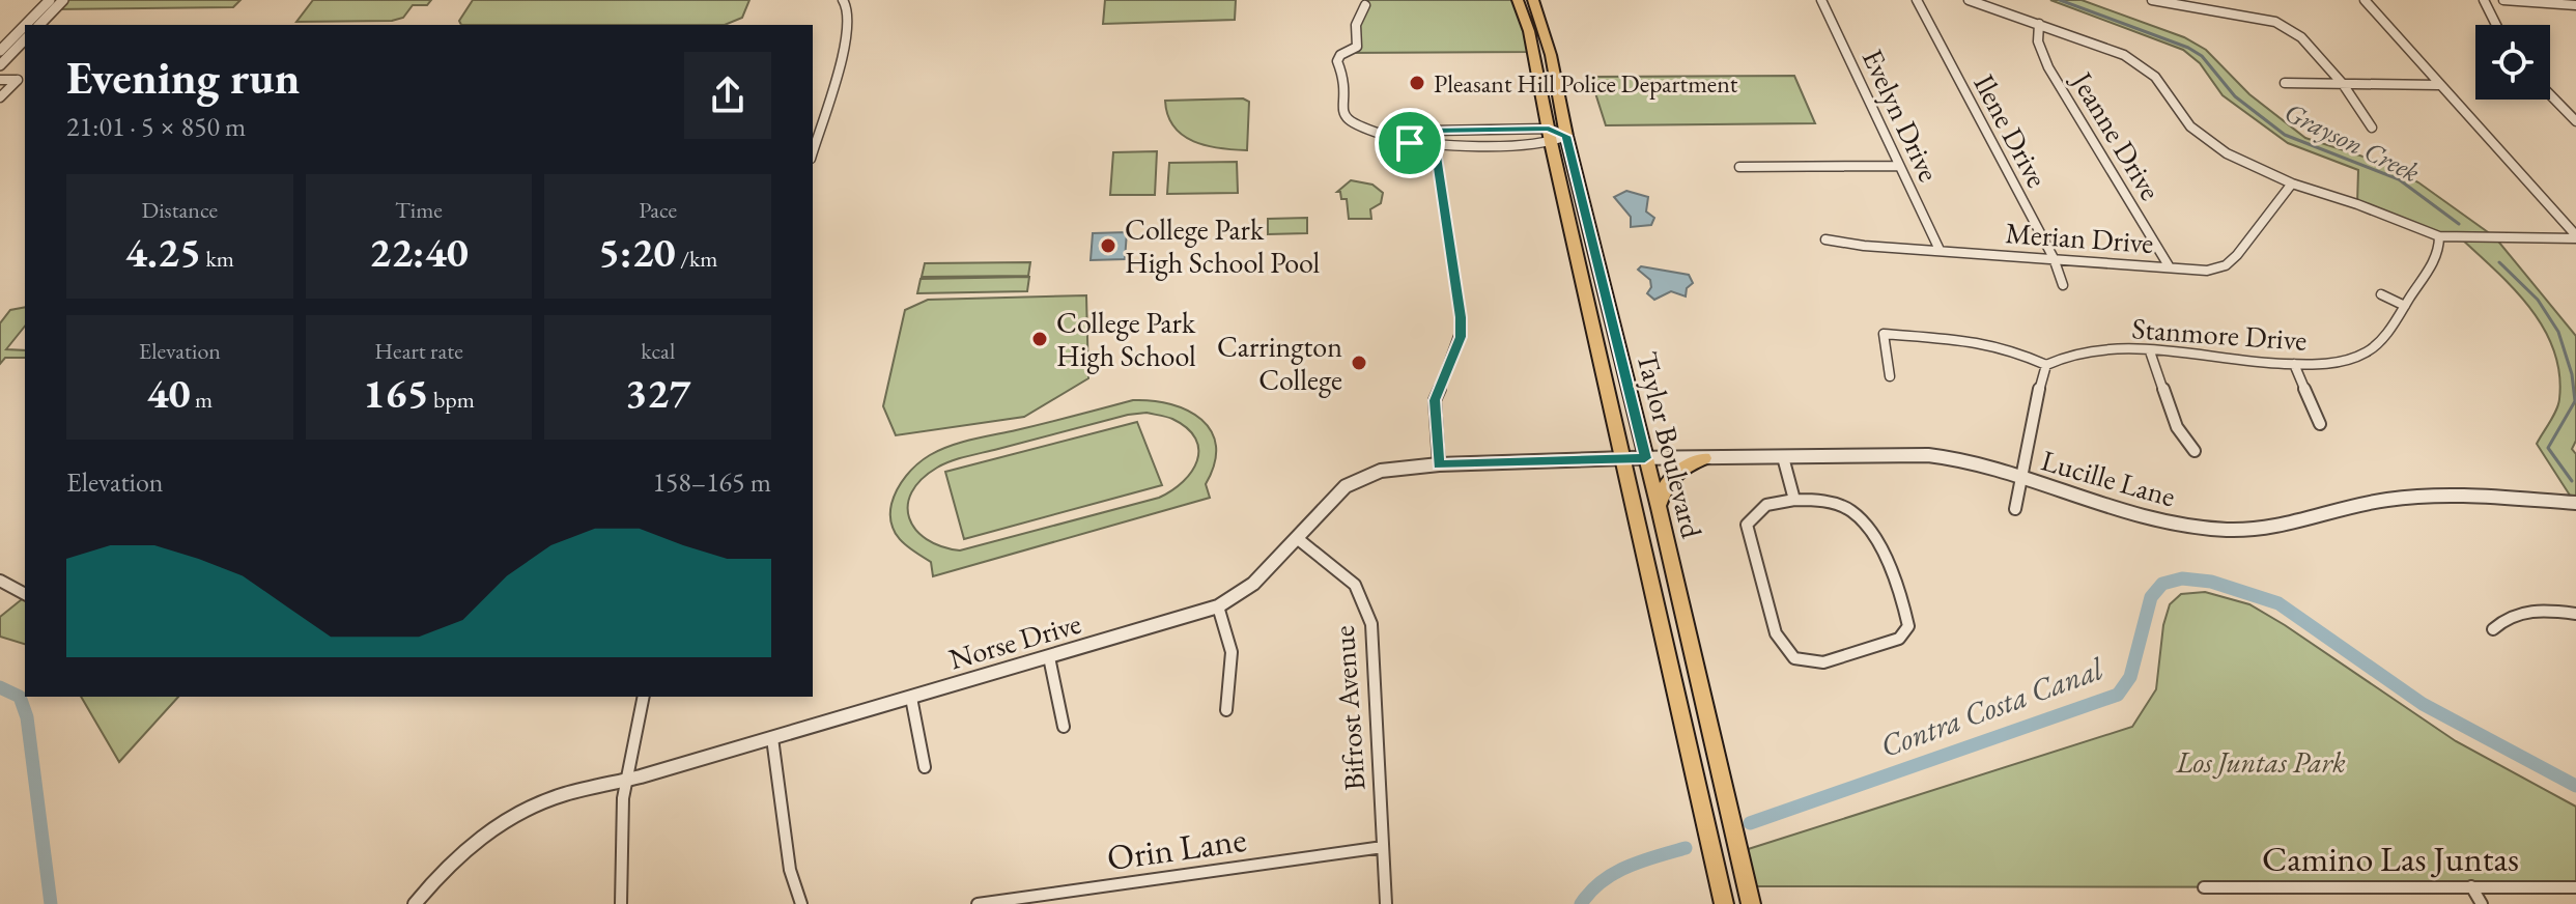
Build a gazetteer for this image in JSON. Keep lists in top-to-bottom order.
{
  "streets": {
    "main road": ["Taylor Boulevard"],
    "street": [
      "Evelyn Drive",
      "Ilene Drive",
      "Jeanne Drive",
      "Merian Drive",
      "Stanmore Drive",
      "Lucille Lane",
      "Norse Drive",
      "Bifrost Avenue",
      "Orin Lane",
      "Camino Las Juntas"
    ]
  },
  "crossings": [
    ["Evelyn Drive", "Merian Drive"],
    ["Ilene Drive", "Merian Drive"],
    ["Jeanne Drive", "Merian Drive"],
    ["Taylor Boulevard", "Lucille Lane"],
    ["Taylor Boulevard", "Norse Drive"],
    ["Lucille Lane", "Norse Drive"],
    ["Norse Drive", "Bifrost Avenue"],
    ["Bifrost Avenue", "Orin Lane"]
  ],
  "water": ["Grayson Creek", "Contra Costa Canal"],
  "parks": ["Los Juntas Park"],
  "places": [
    "Pleasant Hill Police Department",
    "College Park High School Pool",
    "College Park High School",
    "Carrington College"
  ],
  "page": {
    "heading": ["Evening run", "21:01 · 5 × 850 m"],
    "stats": [
      ["Distance", "4.25 km"],
      ["Time", "22:40"],
      ["Pace", "5:20 /km"],
      ["Elevation", "40 m"],
      ["Heart rate", "165 bpm"],
      ["kcal", "327"]
    ],
    "chart": ["Elevation", "158–165 m"]
  }
}
